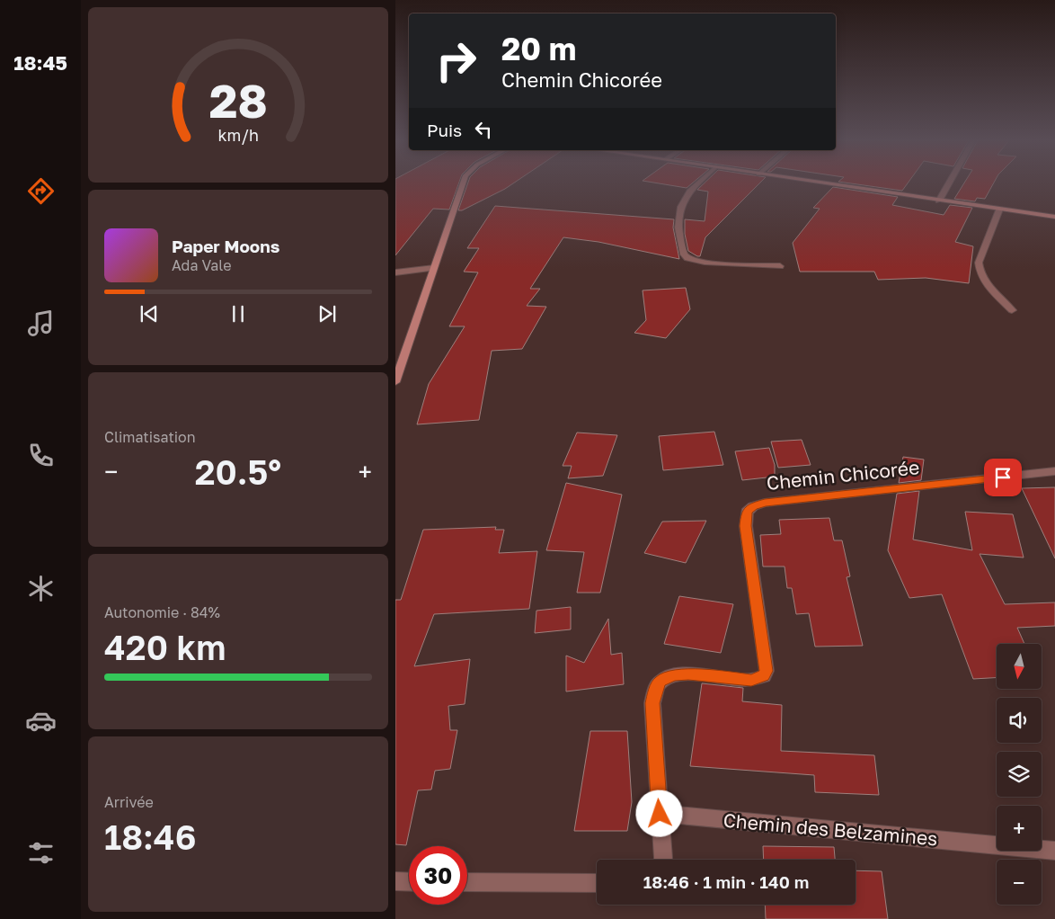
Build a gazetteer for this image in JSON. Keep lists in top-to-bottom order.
{
  "streets": {
    "street": ["Chemin Chicorée", "Chemin des Belzamines"]
  },
  "crossings": [
    ["Chemin Chicorée", "Chemin des Belzamines"]
  ],
  "north": "bottom",
  "page": {
    "tabs": "18:45",
    "turn": ["20 m", "Chemin Chicorée"],
    "then": "Puis",
    "song": ["Paper Moons", "Ada Vale"],
    "tile": [
      "Climatisation",
      ["Autonomie · 84%", "420 km"],
      ["Arrivée", "18:46"]
    ],
    "heat": ["−", "20.5°", "+"],
    "map_buttons": ["+", "−"],
    "limit": "30",
    "trip": "18:46 · 1 min · 140 m",
    "gauge": ["28", "km/h"]
  }
}
